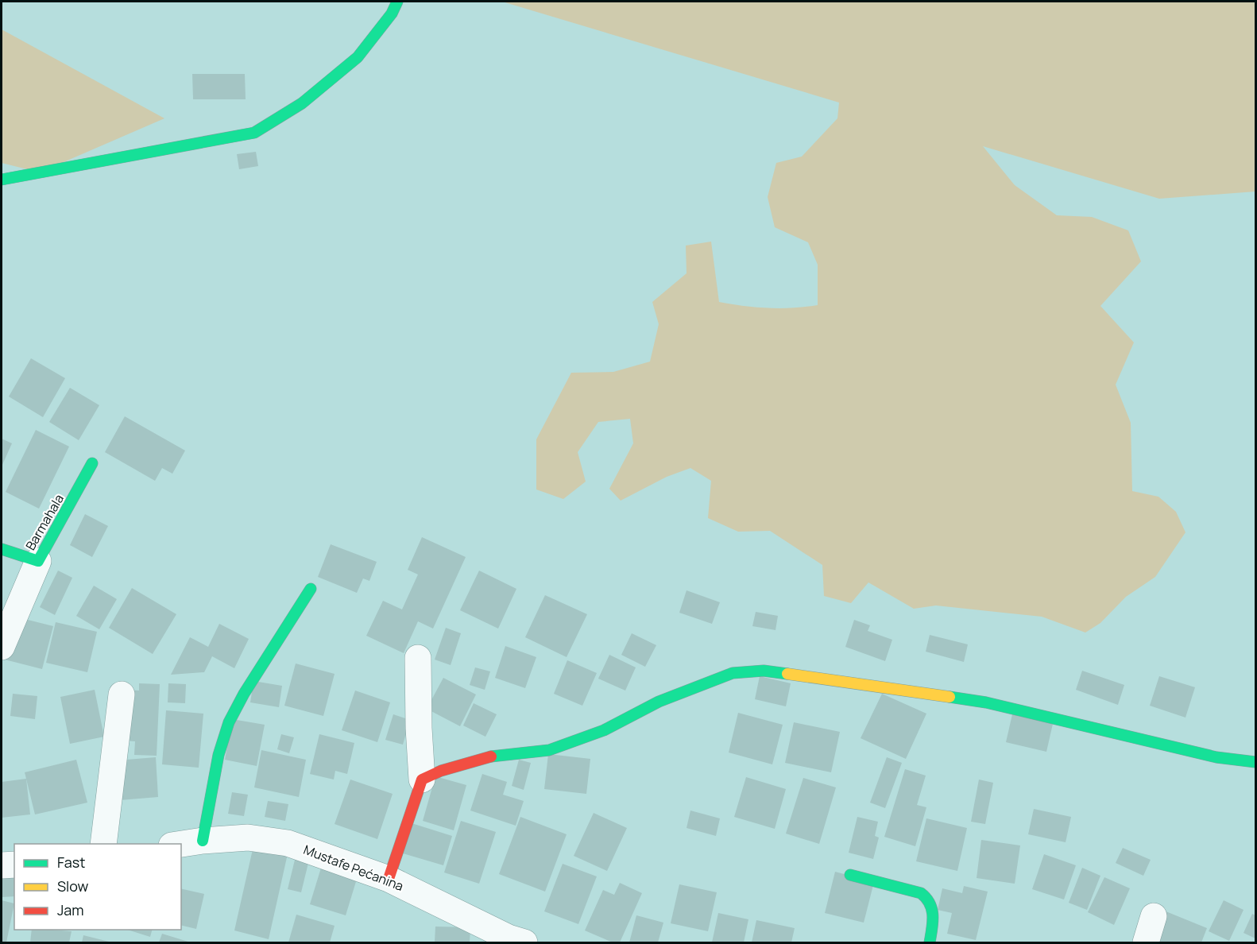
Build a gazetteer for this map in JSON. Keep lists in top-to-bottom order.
{
  "streets": {
    "street": ["Barmahala", "Mustafe Pećanina"]
  },
  "legend": ["Fast", "Slow", "Jam"]
}
